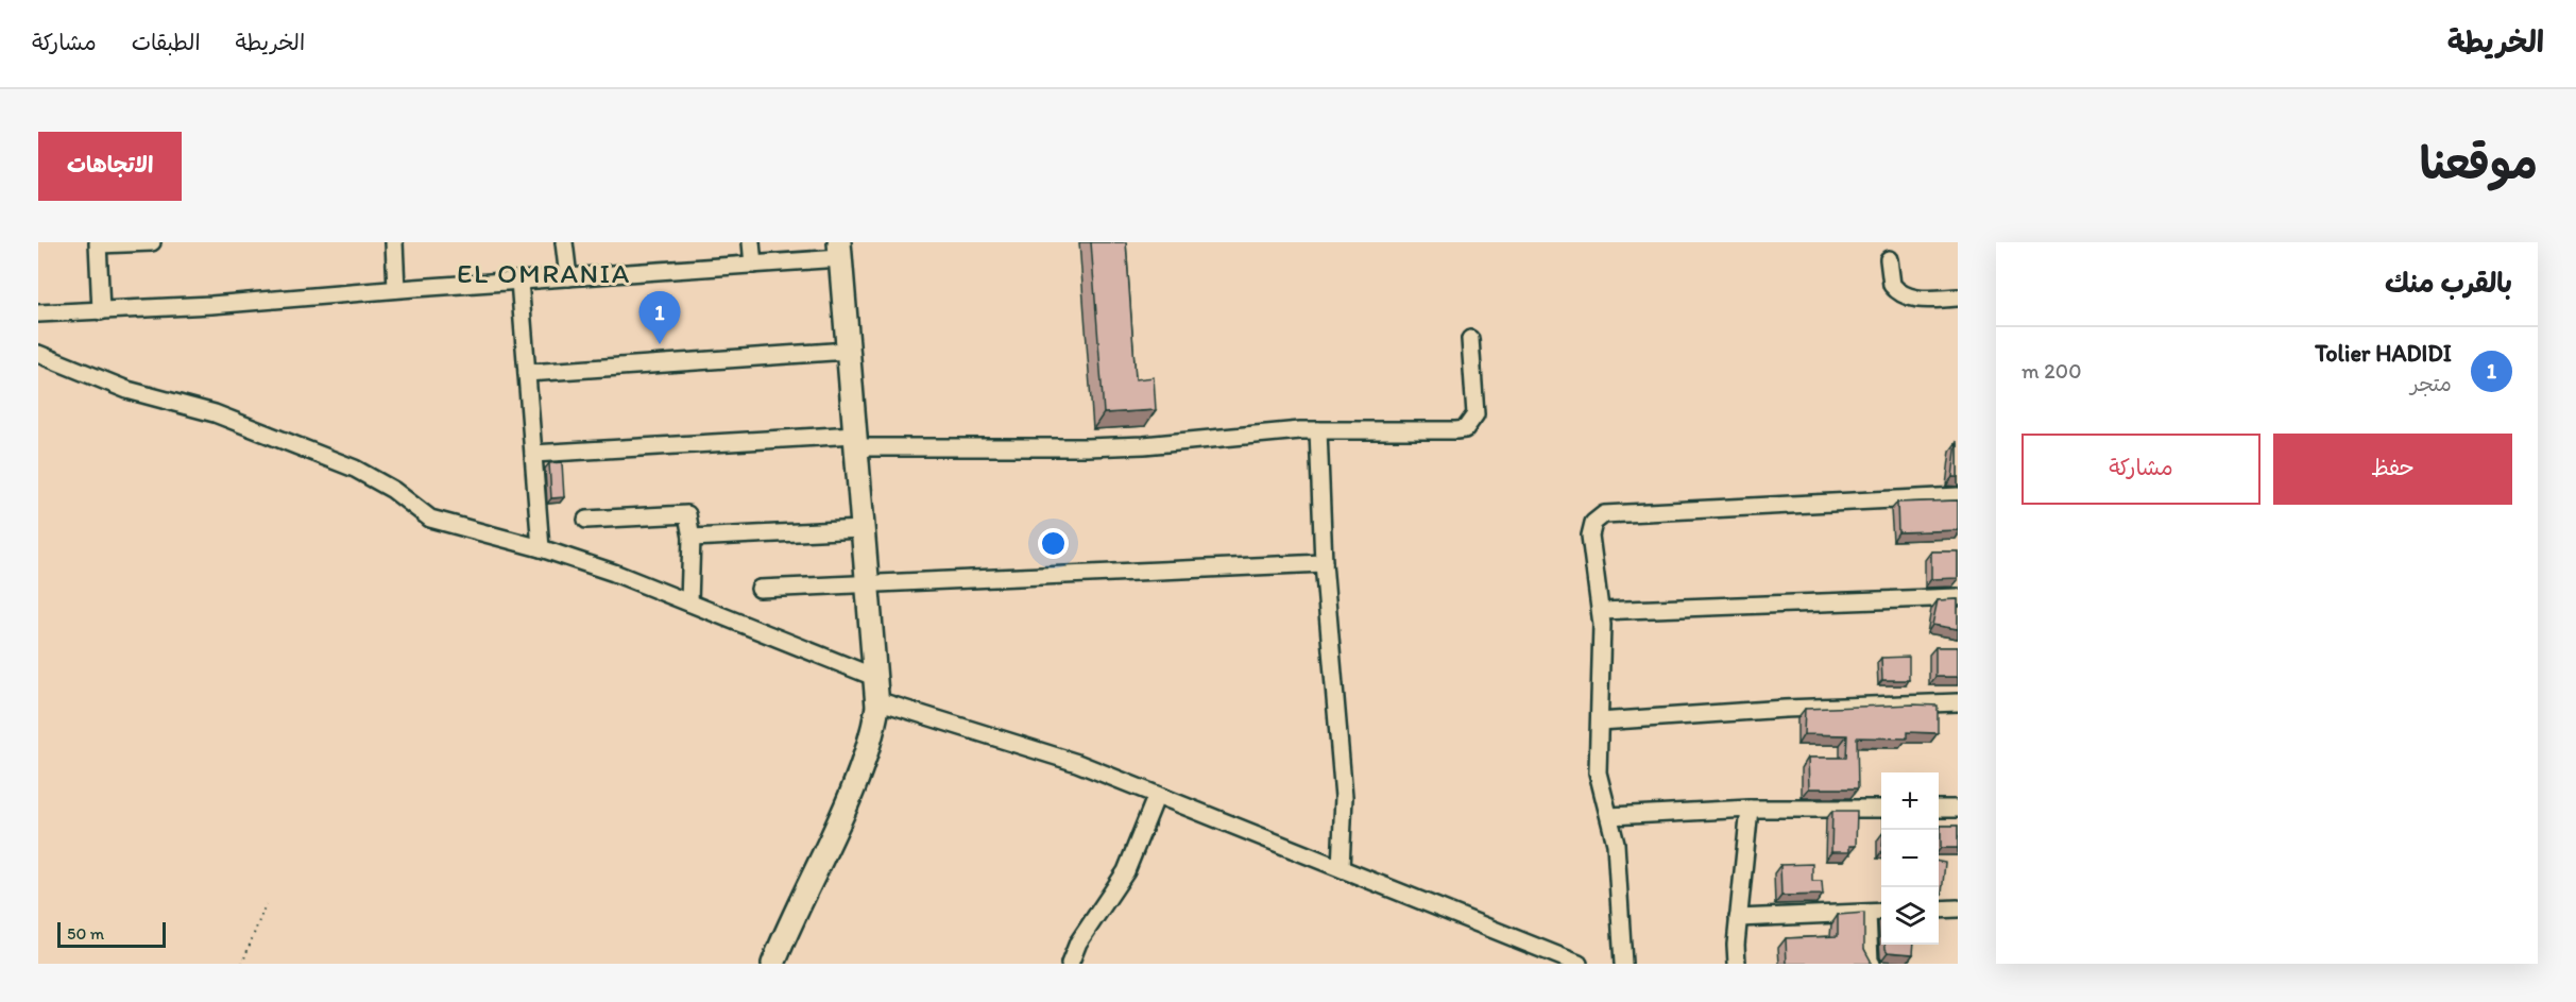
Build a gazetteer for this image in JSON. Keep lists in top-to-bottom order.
{
  "districts": ["EL OMRANIA"],
  "scale_bar": "50 m",
  "page": {
    "header": "الخريطة",
    "nav": ["الخريطة", "الطبقات", "مشاركة"],
    "title": "موقعنا",
    "buttons": [
      "الاتجاهات",
      ["حفظ", "مشاركة"]
    ],
    "heading": "بالقرب منك",
    "pins": "1",
    "list": [
      {
        "mark": "1",
        "name": "Tolier HADIDI",
        "note": "متجر",
        "value": "200 m"
      }
    ],
    "map_buttons": ["+", "−"],
    "scale": "50 m"
  }
}
